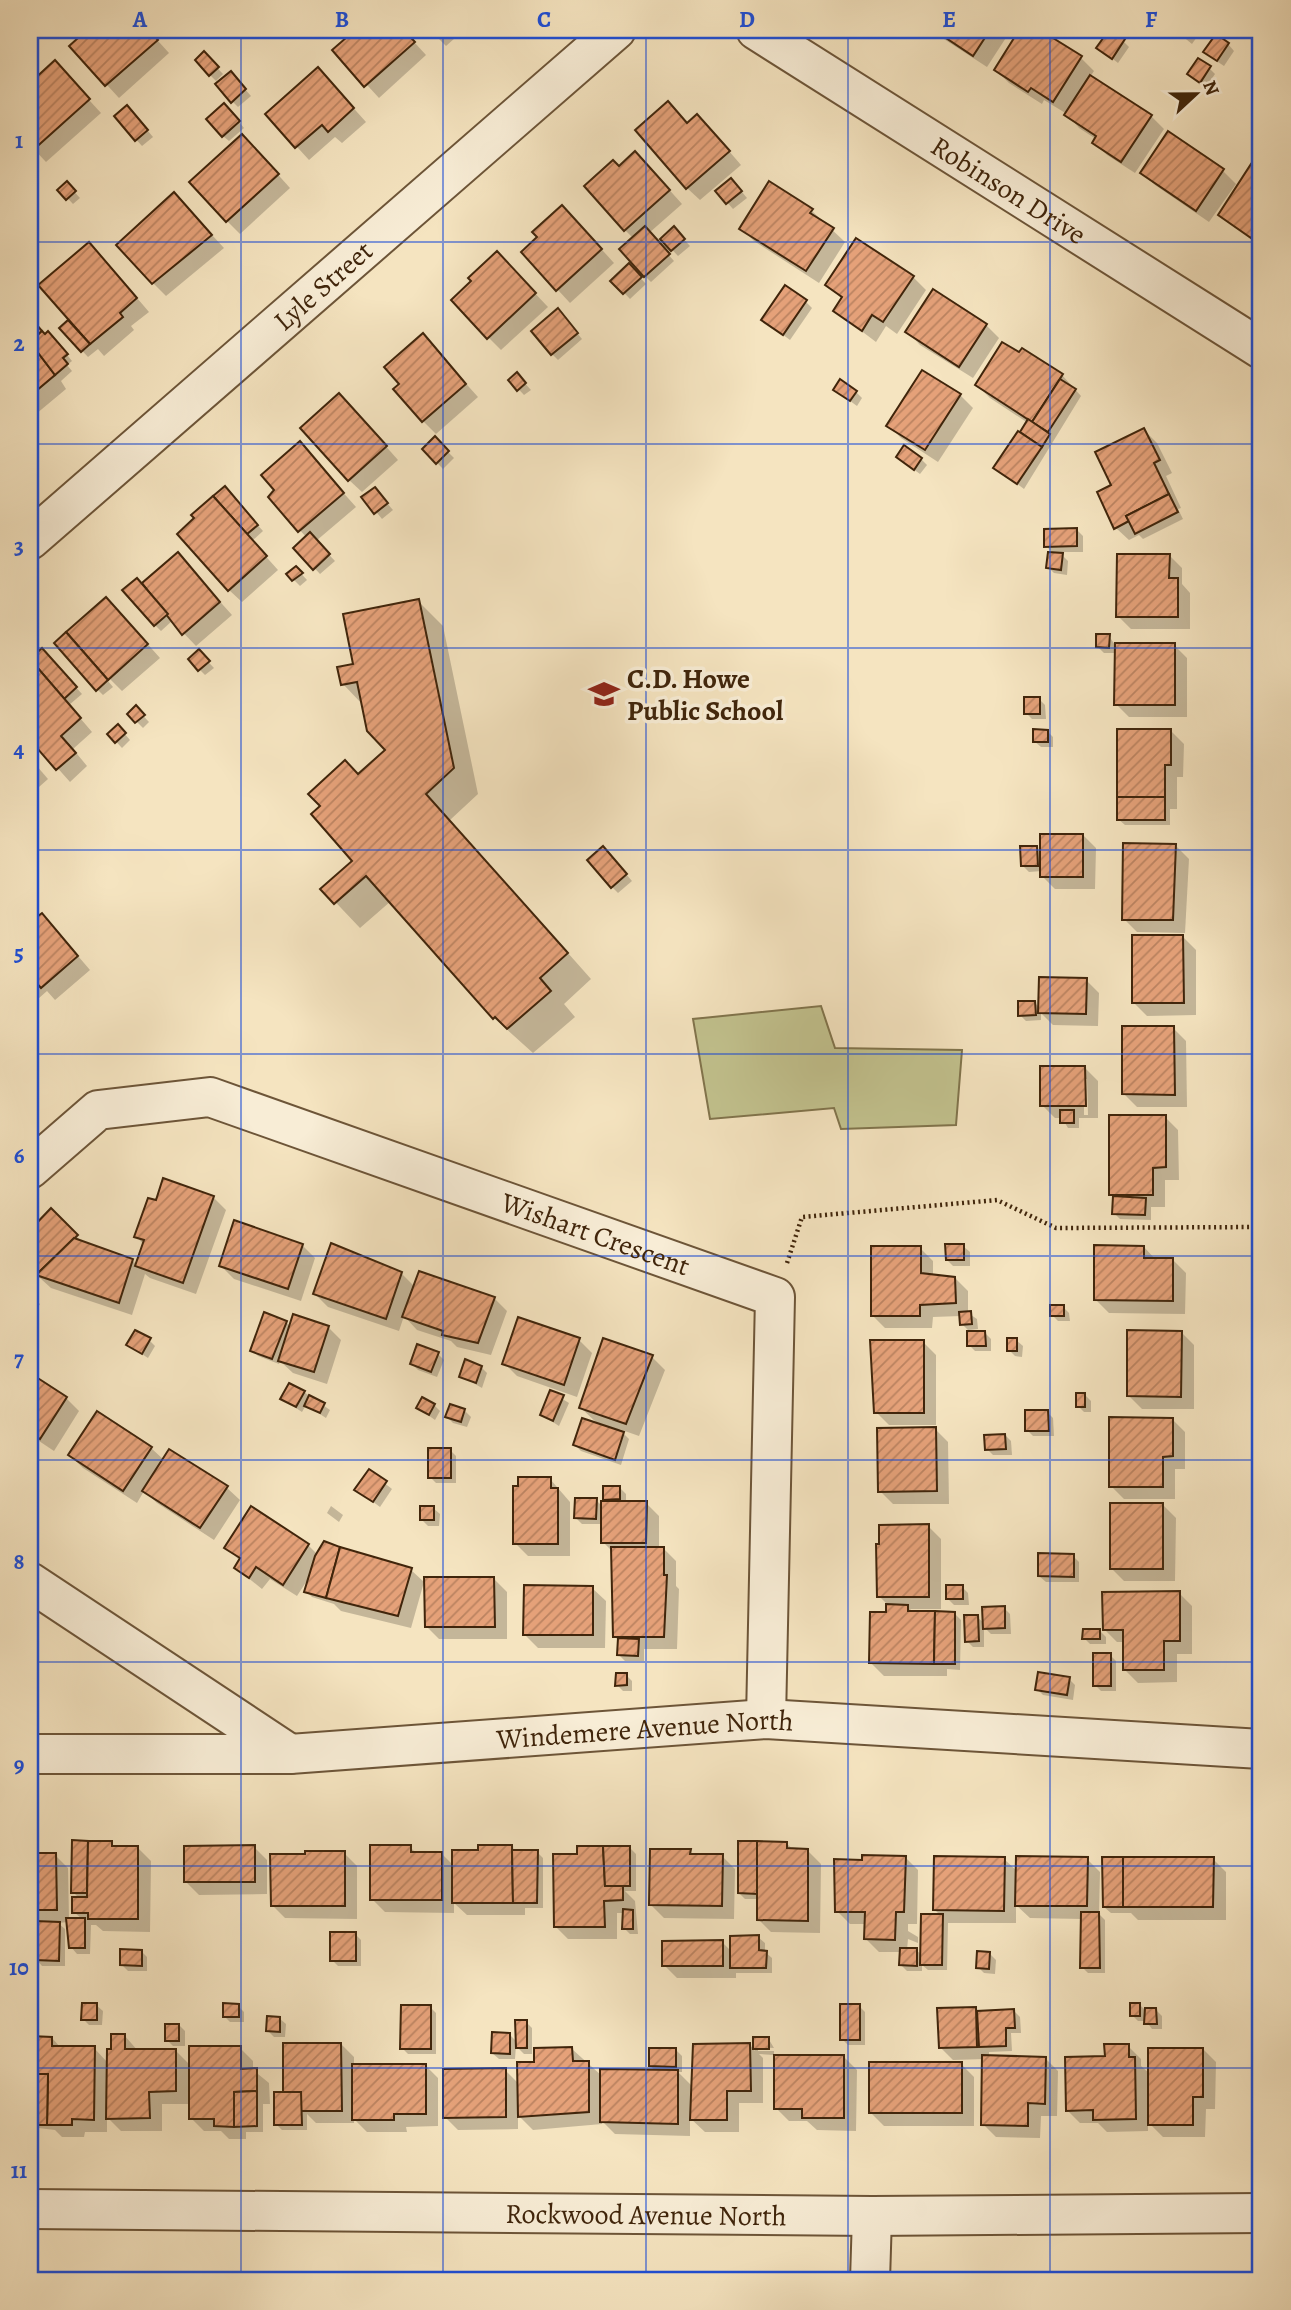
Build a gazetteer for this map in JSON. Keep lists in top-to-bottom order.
{
  "streets": {
    "street": [
      "Robinson Drive",
      "Lyle Street",
      "Wishart Crescent",
      "Windemere Avenue North",
      "Rockwood Avenue North"
    ]
  },
  "places": {
    "school or university": ["C.D. Howe Public School"]
  },
  "north": "right",
  "grid": {
    "columns": [
      "A",
      "B",
      "C",
      "D",
      "E",
      "F"
    ],
    "rows": [
      "1",
      "2",
      "3",
      "4",
      "5",
      "6",
      "7",
      "8",
      "9",
      "10",
      "11"
    ]
  }
}
